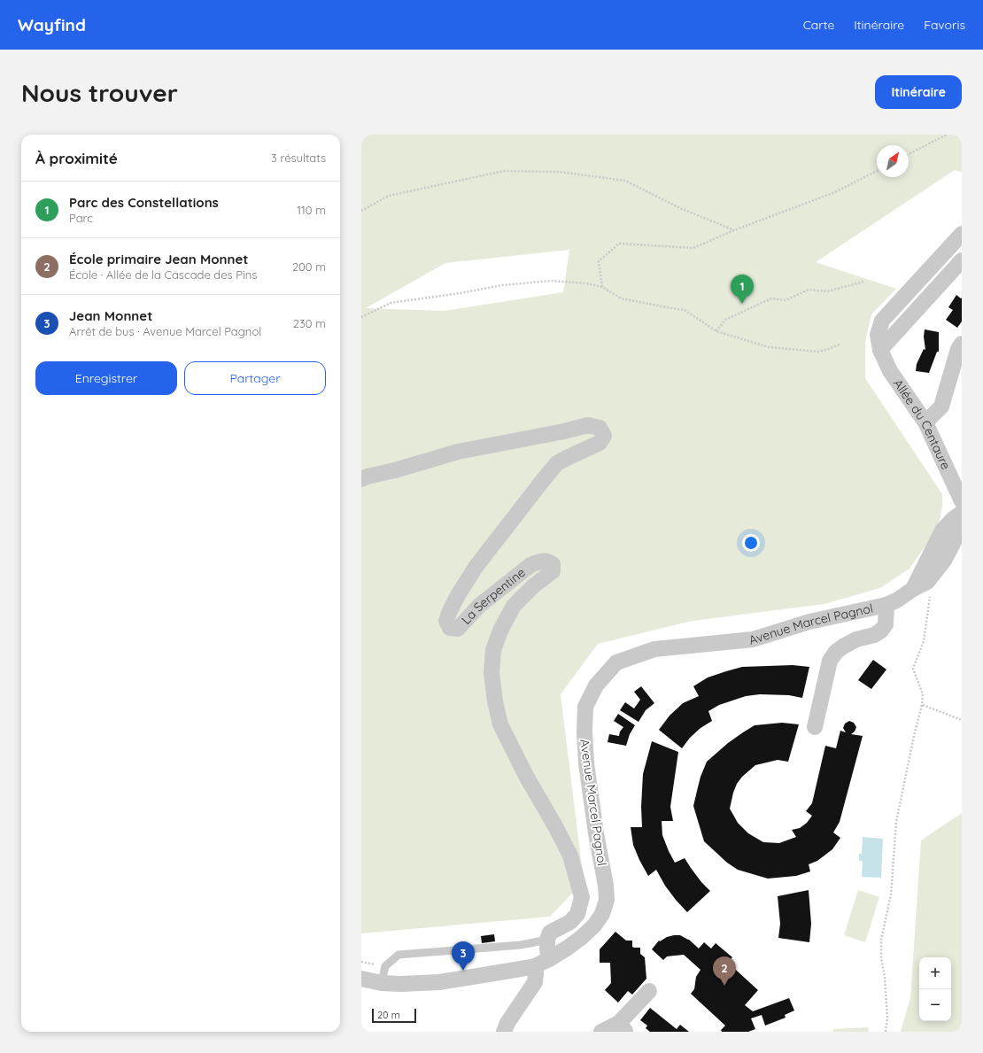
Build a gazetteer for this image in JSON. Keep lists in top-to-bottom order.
{
  "streets": {
    "street": ["Allée du Centaure", "La Serpentine", "Avenue Marcel Pagnol"]
  },
  "scale_bar": "20 m",
  "north": "top right",
  "page": {
    "header": "Wayfind",
    "nav": ["Carte", "Itinéraire", "Favoris"],
    "buttons": [
      "Itinéraire",
      ["Enregistrer", "Partager"]
    ],
    "title": "Nous trouver",
    "heading": ["À proximité", "3 résultats"],
    "list": [
      {
        "mark": "1",
        "name": "Parc des Constellations",
        "note": "Parc",
        "value": "110 m"
      },
      {
        "mark": "2",
        "name": "École primaire Jean Monnet",
        "note": "École · Allée de la Cascade des Pins",
        "value": "200 m"
      },
      {
        "mark": "3",
        "name": "Jean Monnet",
        "note": "Arrêt de bus · Avenue Marcel Pagnol",
        "value": "230 m"
      }
    ],
    "pins": ["1", "3", "2"],
    "map_buttons": ["+", "−"],
    "scale": "20 m"
  }
}
